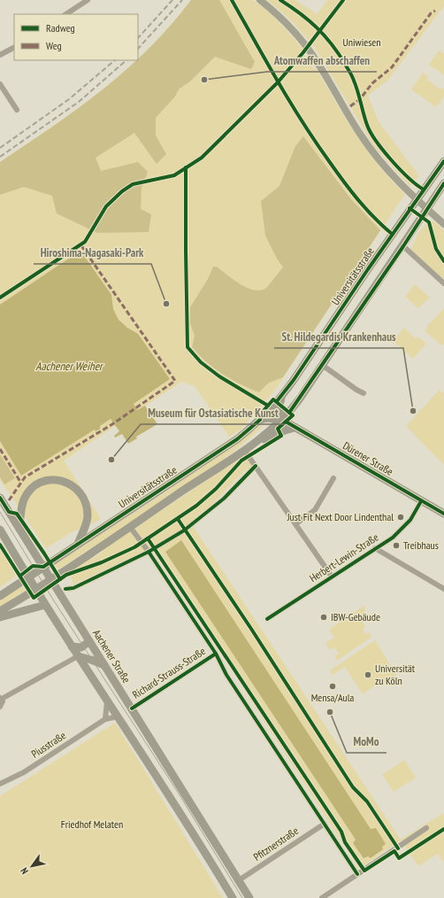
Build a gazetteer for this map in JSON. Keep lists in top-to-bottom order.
{
  "streets": {
    "main road": ["Universitätsstraße", "Dürener Straße", "Aachener Straße"],
    "street": [
      "Herbert-Lewin-Straße",
      "Richard-Strauss-Straße",
      "Piusstraße",
      "Pfitznerstraße"
    ]
  },
  "crossings": [
    ["Universitätsstraße", "Dürener Straße"],
    ["Universitätsstraße", "Aachener Straße"],
    ["Dürener Straße", "Herbert-Lewin-Straße"],
    ["Aachener Straße", "Richard-Strauss-Straße"],
    ["Aachener Straße", "Pfitznerstraße"]
  ],
  "water": ["Aachener Weiher"],
  "parks": ["Uniwiesen", "Friedhof Melaten"],
  "places": [
    "Atomwaffen abschaffen",
    "Hiroshima-Nagasaki-Park",
    "St. Hildegardis Krankenhaus",
    "Museum für Ostasiatische Kunst",
    "Just Fit Next Door Lindenthal",
    "Treibhaus",
    "IBW-Gebäude",
    "Universität zu Köln",
    "Mensa/Aula",
    "MoMo"
  ],
  "legend": ["Radweg", "Weg"],
  "north": "bottom left"
}
